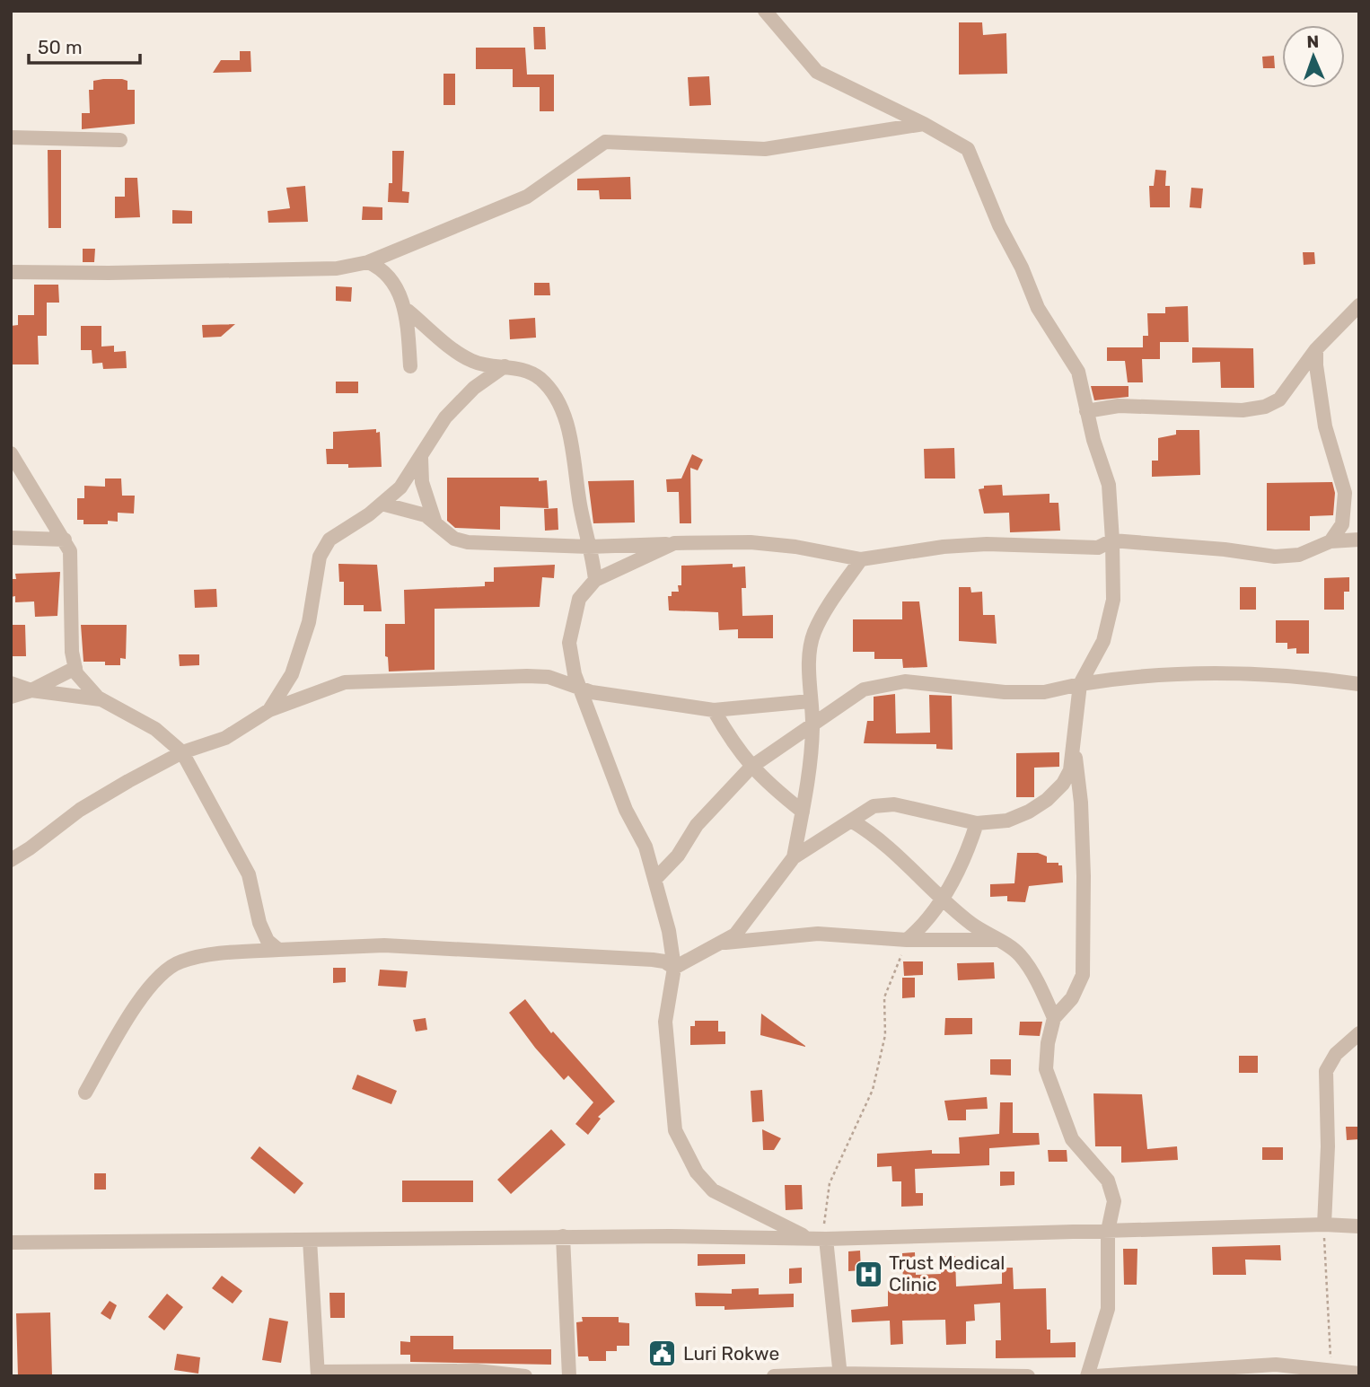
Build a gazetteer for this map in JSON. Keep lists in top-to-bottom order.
{
  "places": {
    "hospital": ["Trust Medical Clinic"],
    "public building": ["Luri Rokwe"]
  },
  "scale_bar": "50 m",
  "north": "top"
}
